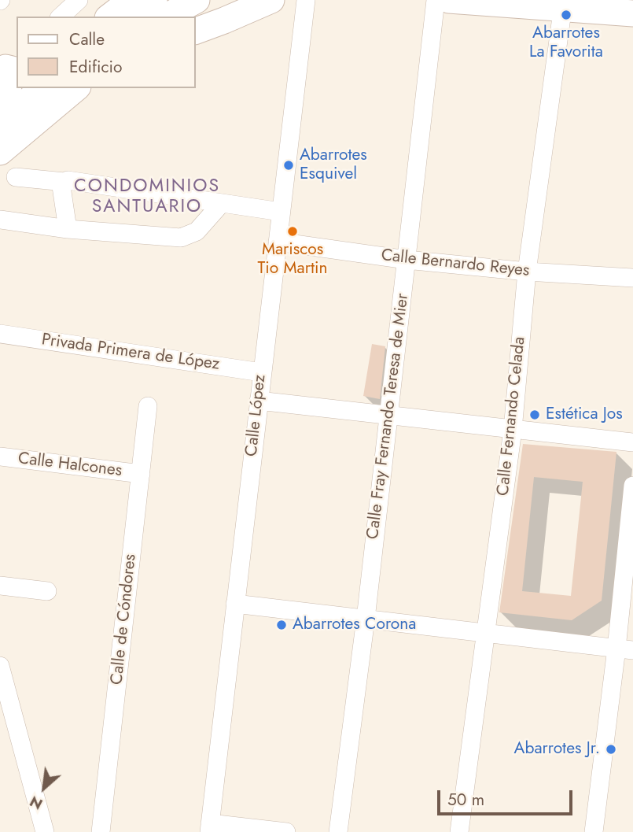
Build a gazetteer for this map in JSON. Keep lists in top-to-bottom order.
{
  "streets": {
    "street": [
      "Calle Bernardo Reyes",
      "Privada Primera de López",
      "Calle López",
      "Calle Fray Fernando Teresa de Mier",
      "Calle Fernando Celada",
      "Calle Halcones",
      "Calle de Cóndores"
    ]
  },
  "crossings": [
    ["Calle Bernardo Reyes", "Calle López"],
    ["Calle Bernardo Reyes", "Calle Fray Fernando Teresa de Mier"],
    ["Calle Bernardo Reyes", "Calle Fernando Celada"],
    ["Privada Primera de López", "Calle López"],
    ["Calle Halcones", "Calle de Cóndores"]
  ],
  "districts": ["CONDOMINIOS SANTUARIO"],
  "places": [
    "Abarrotes La Favorita",
    "Abarrotes Esquivel",
    "Mariscos Tio Martin",
    "Estética Jos",
    "Abarrotes Corona",
    "Abarrotes Jr."
  ],
  "legend": ["Calle", "Edificio"],
  "scale_bar": "50 m",
  "north": "bottom left"
}
